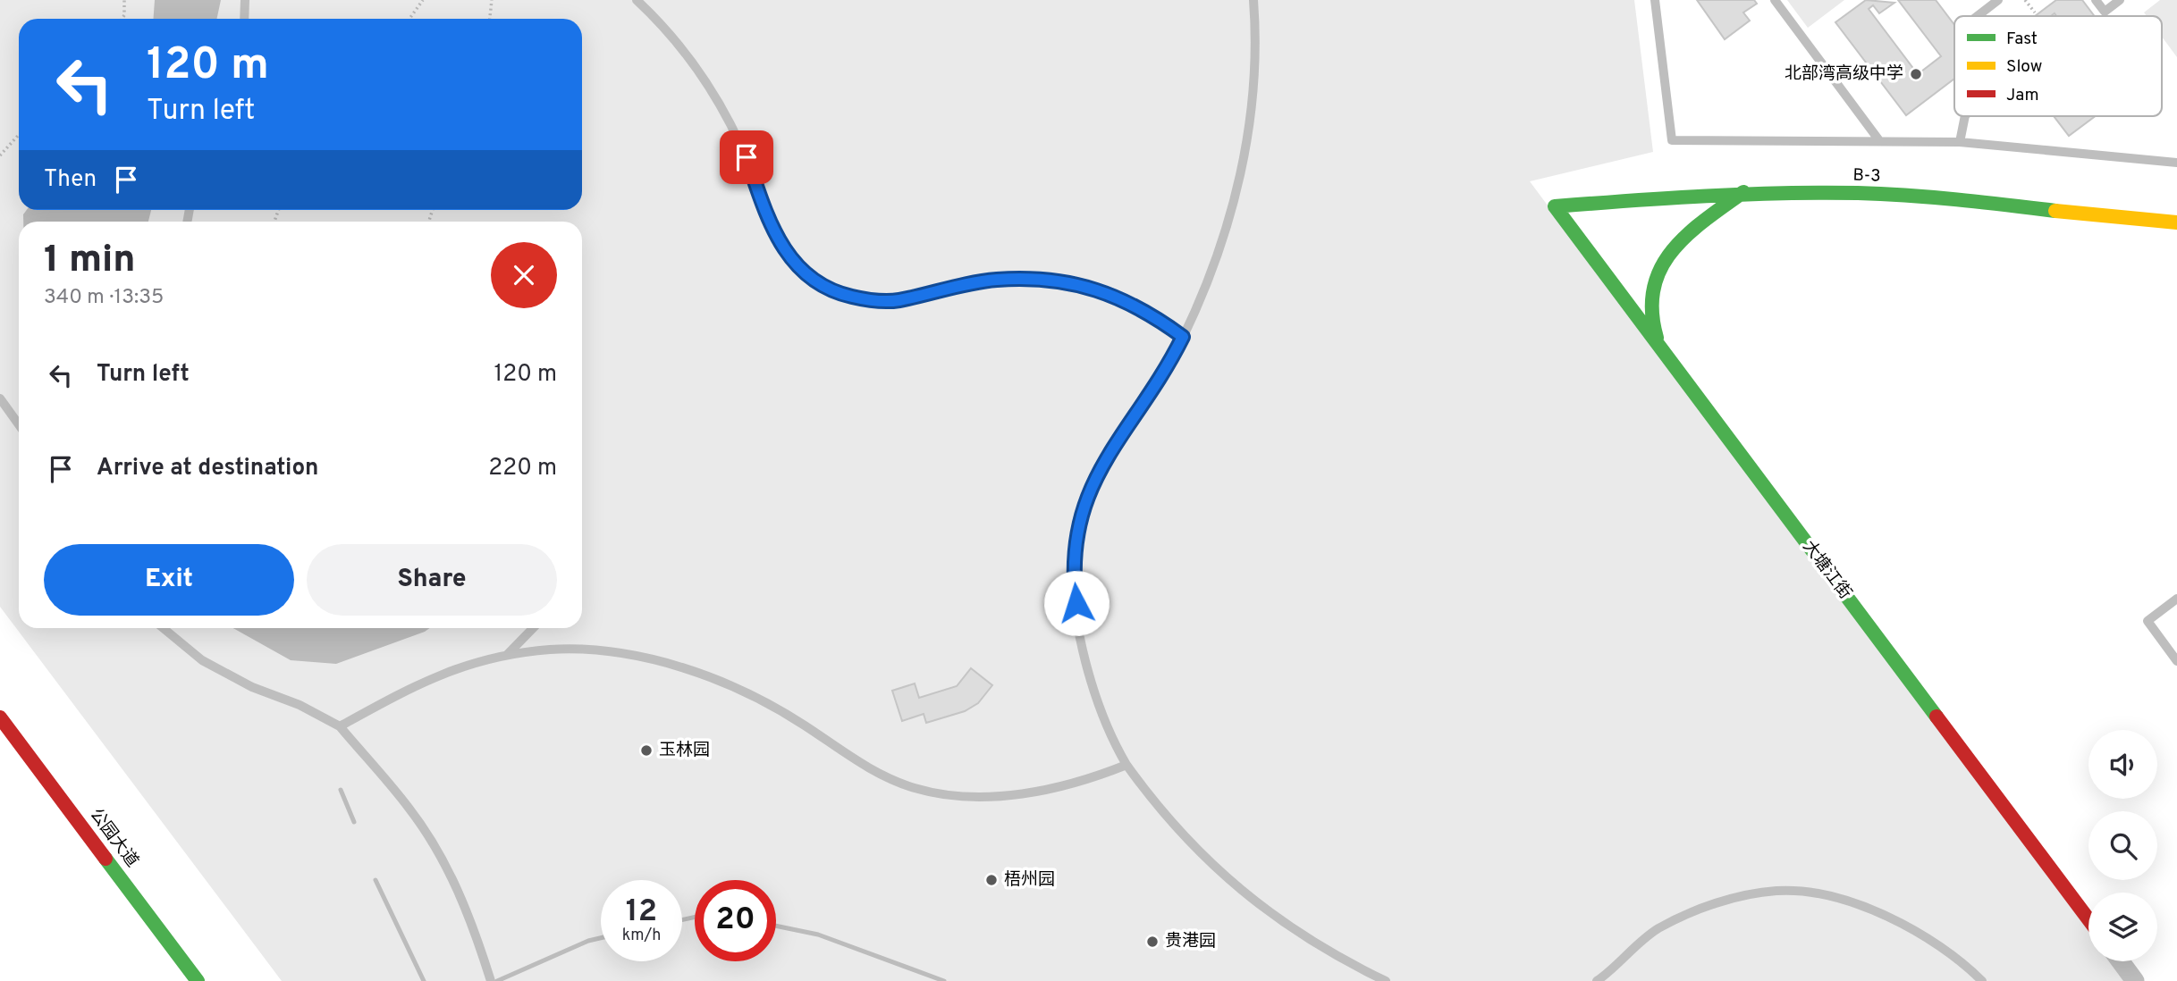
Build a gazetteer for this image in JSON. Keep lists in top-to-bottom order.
{
  "streets": {
    "street": ["B-3", "大塘江街", "公园大道"]
  },
  "crossings": [
    ["B-3", "大塘江街"]
  ],
  "places": [
    "北部湾高级中学",
    "玉林园",
    "梧州园",
    "贵港园"
  ],
  "legend": ["Fast", "Slow", "Jam"],
  "page": {
    "turn": ["120 m", "Turn left"],
    "then": "Then",
    "heading": ["1 min", "340 m · 13:35"],
    "list": [
      {
        "name": "Turn left",
        "value": "120 m"
      },
      {
        "name": "Arrive at destination",
        "value": "220 m"
      }
    ],
    "buttons": ["Exit", "Share"],
    "speed": "12 km/h",
    "limit": "20"
  }
}
